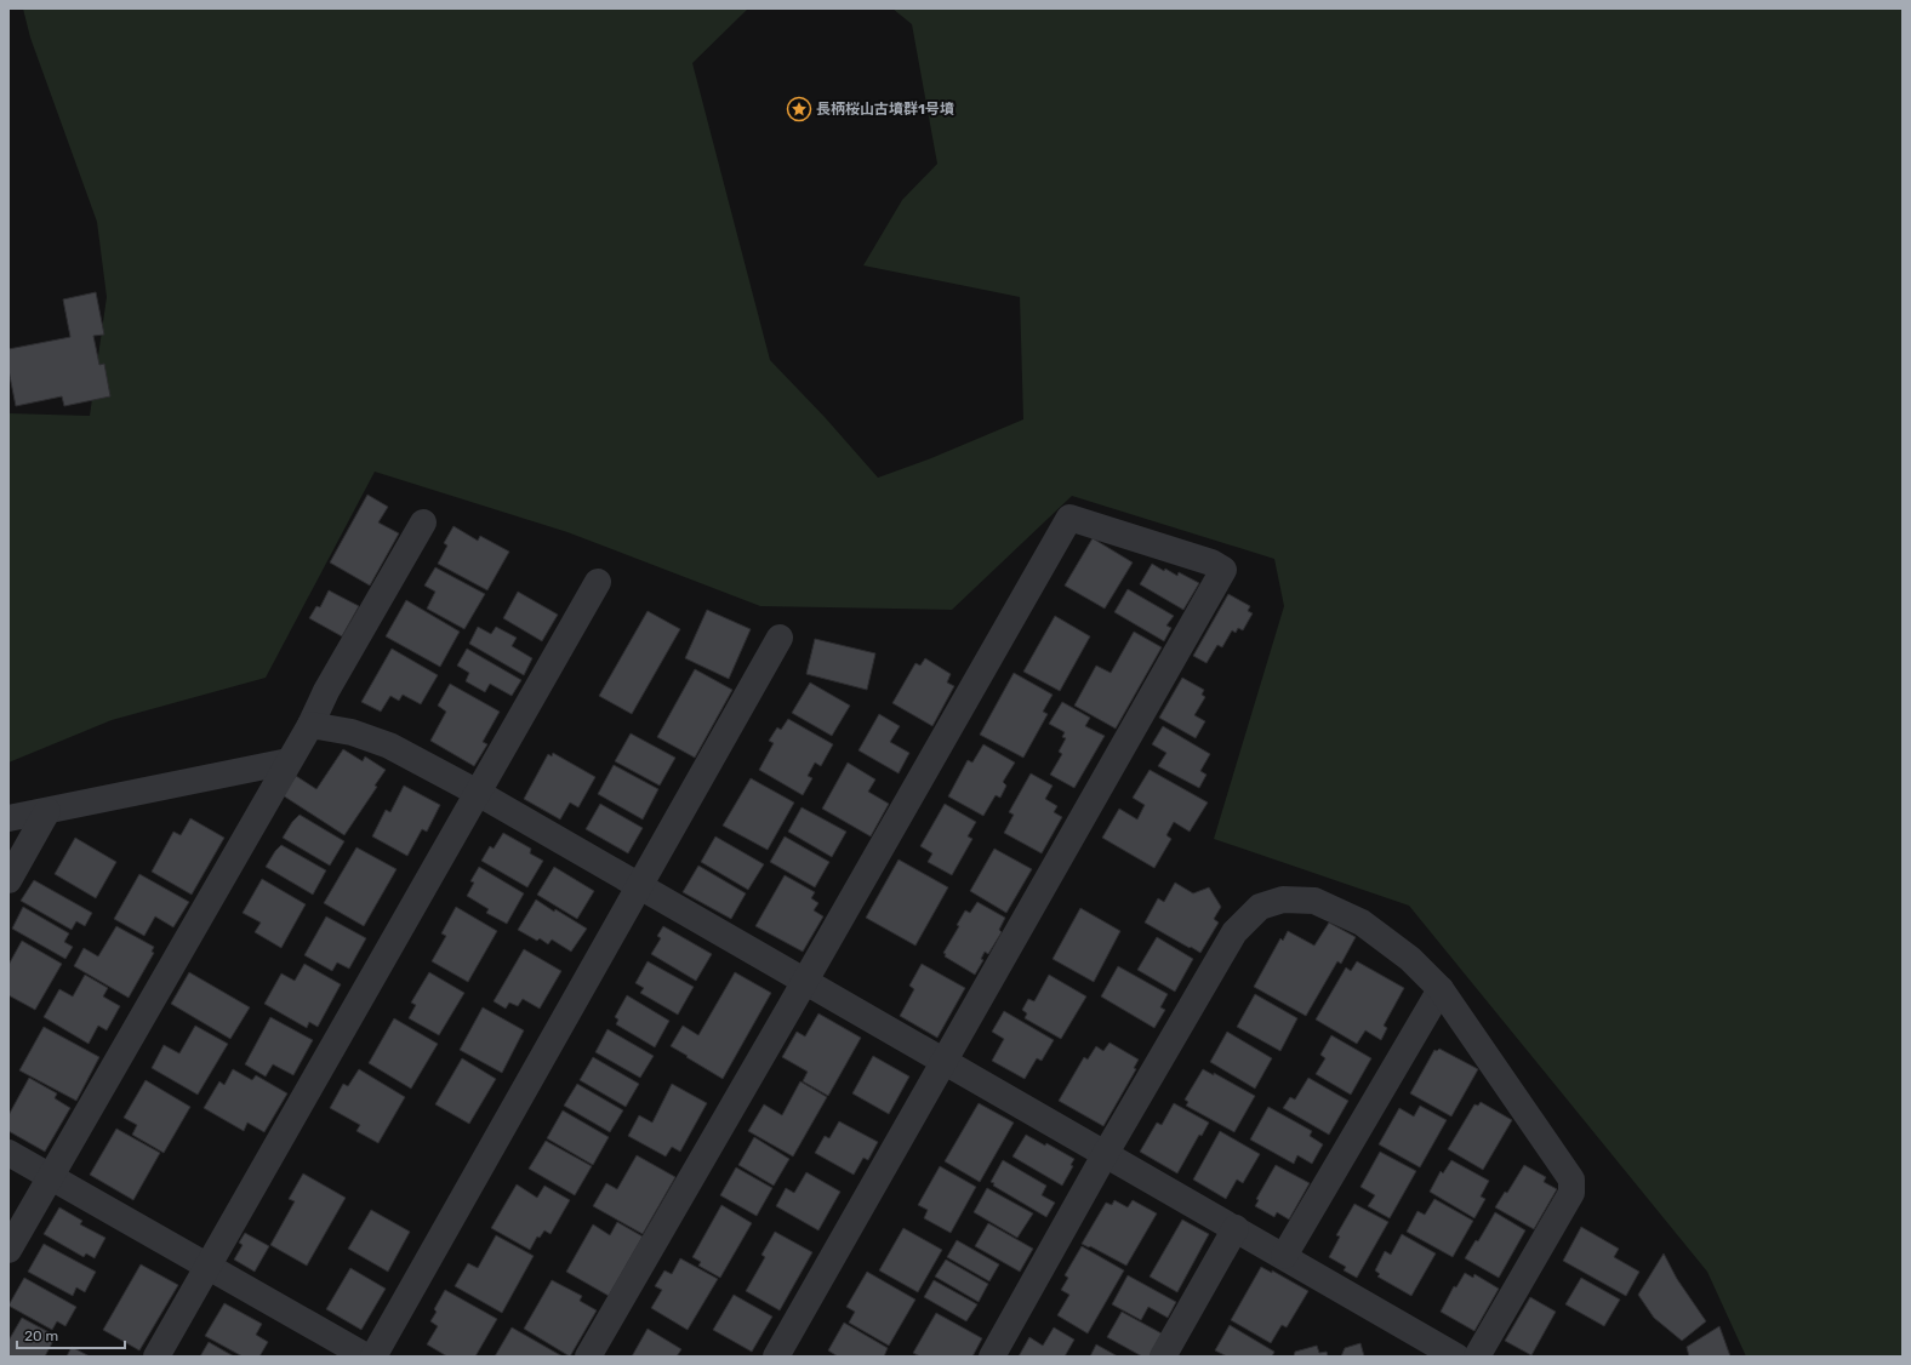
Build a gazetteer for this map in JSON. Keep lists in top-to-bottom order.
{
  "places": {
    "place": ["長柄桜山古墳群1号墳"]
  },
  "scale_bar": "20 m"
}
